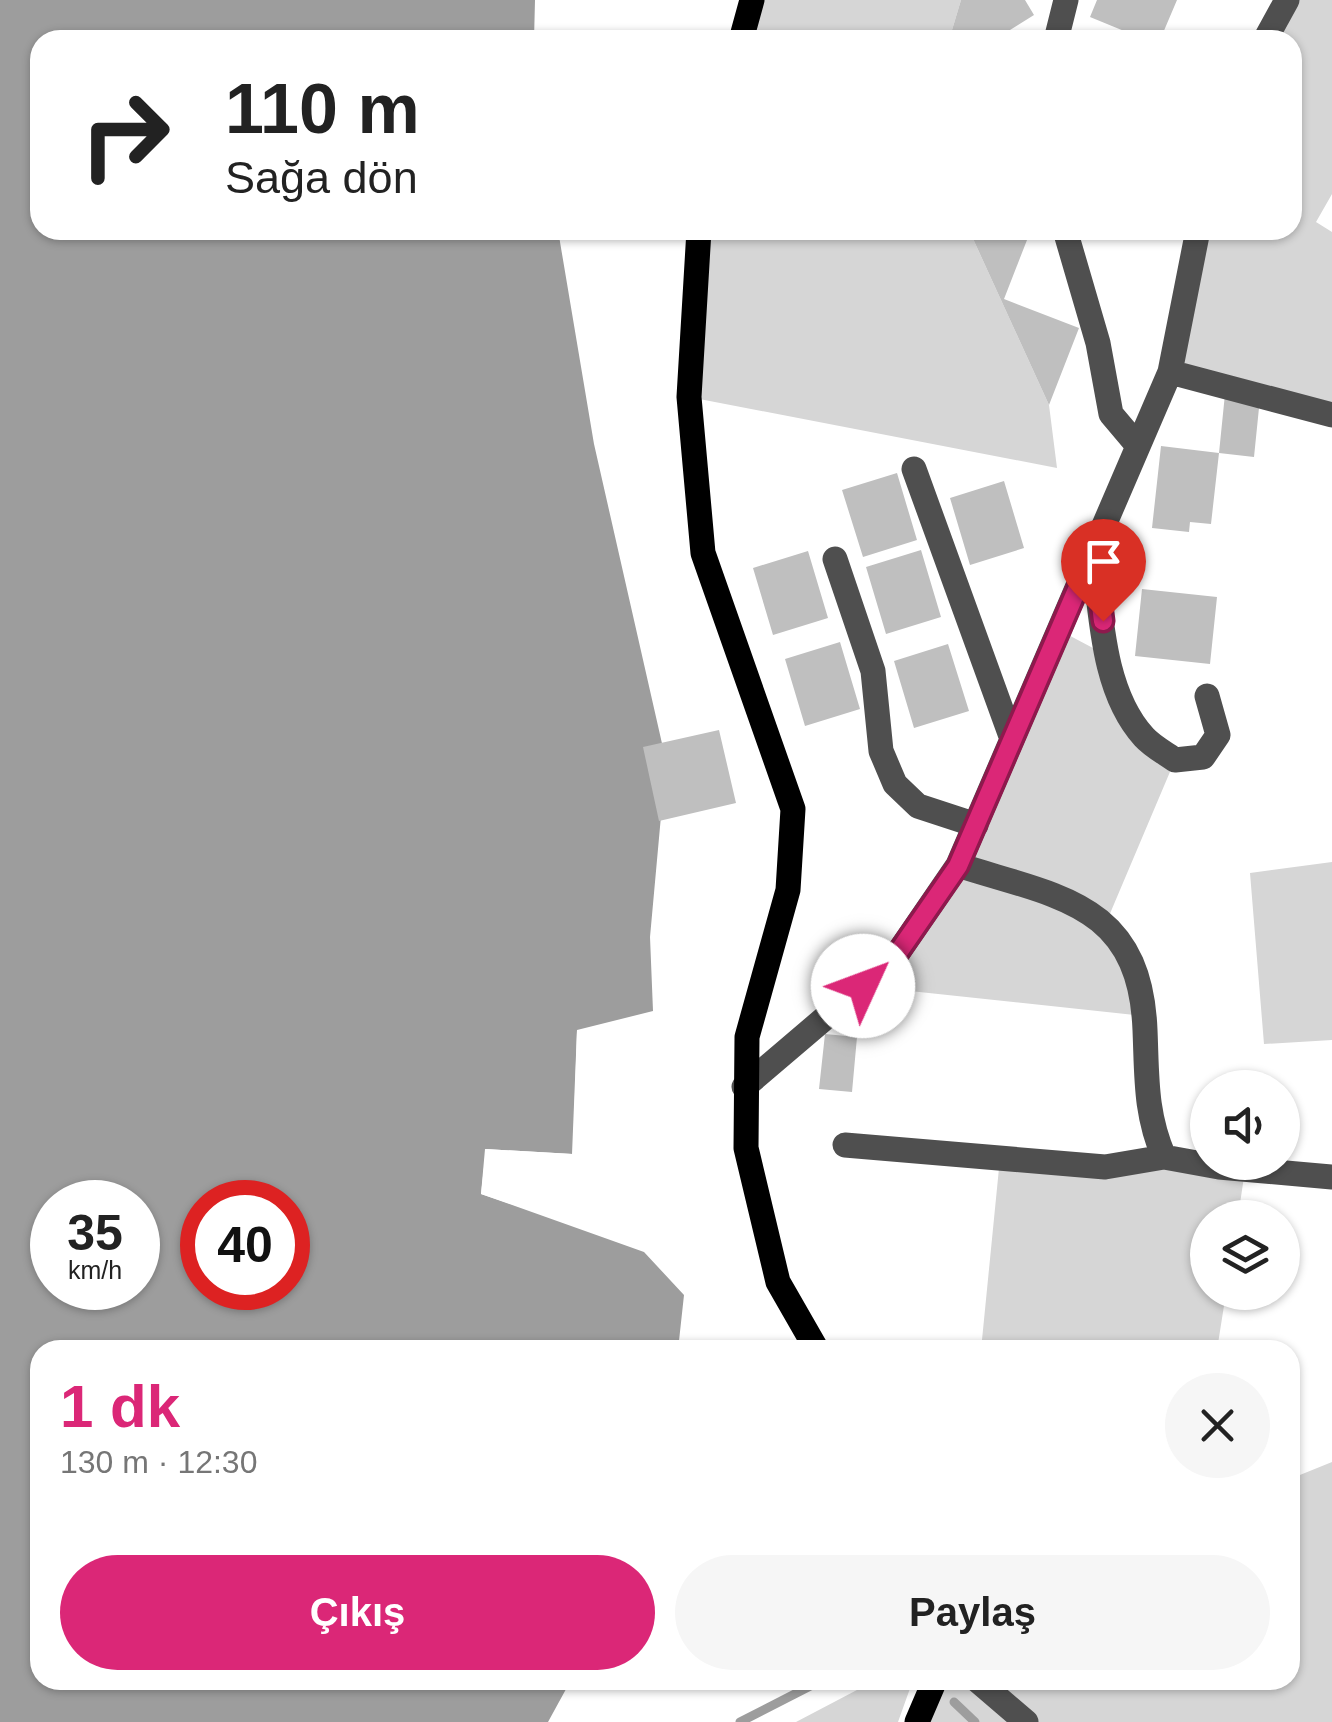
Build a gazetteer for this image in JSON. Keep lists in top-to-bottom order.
{
  "page": {
    "turn": ["110 m", "Sağa dön"],
    "speed": "35 km/h",
    "limit": "40",
    "heading": ["1 dk", "130 m · 12:30"],
    "buttons": ["Çıkış", "Paylaş"]
  }
}
